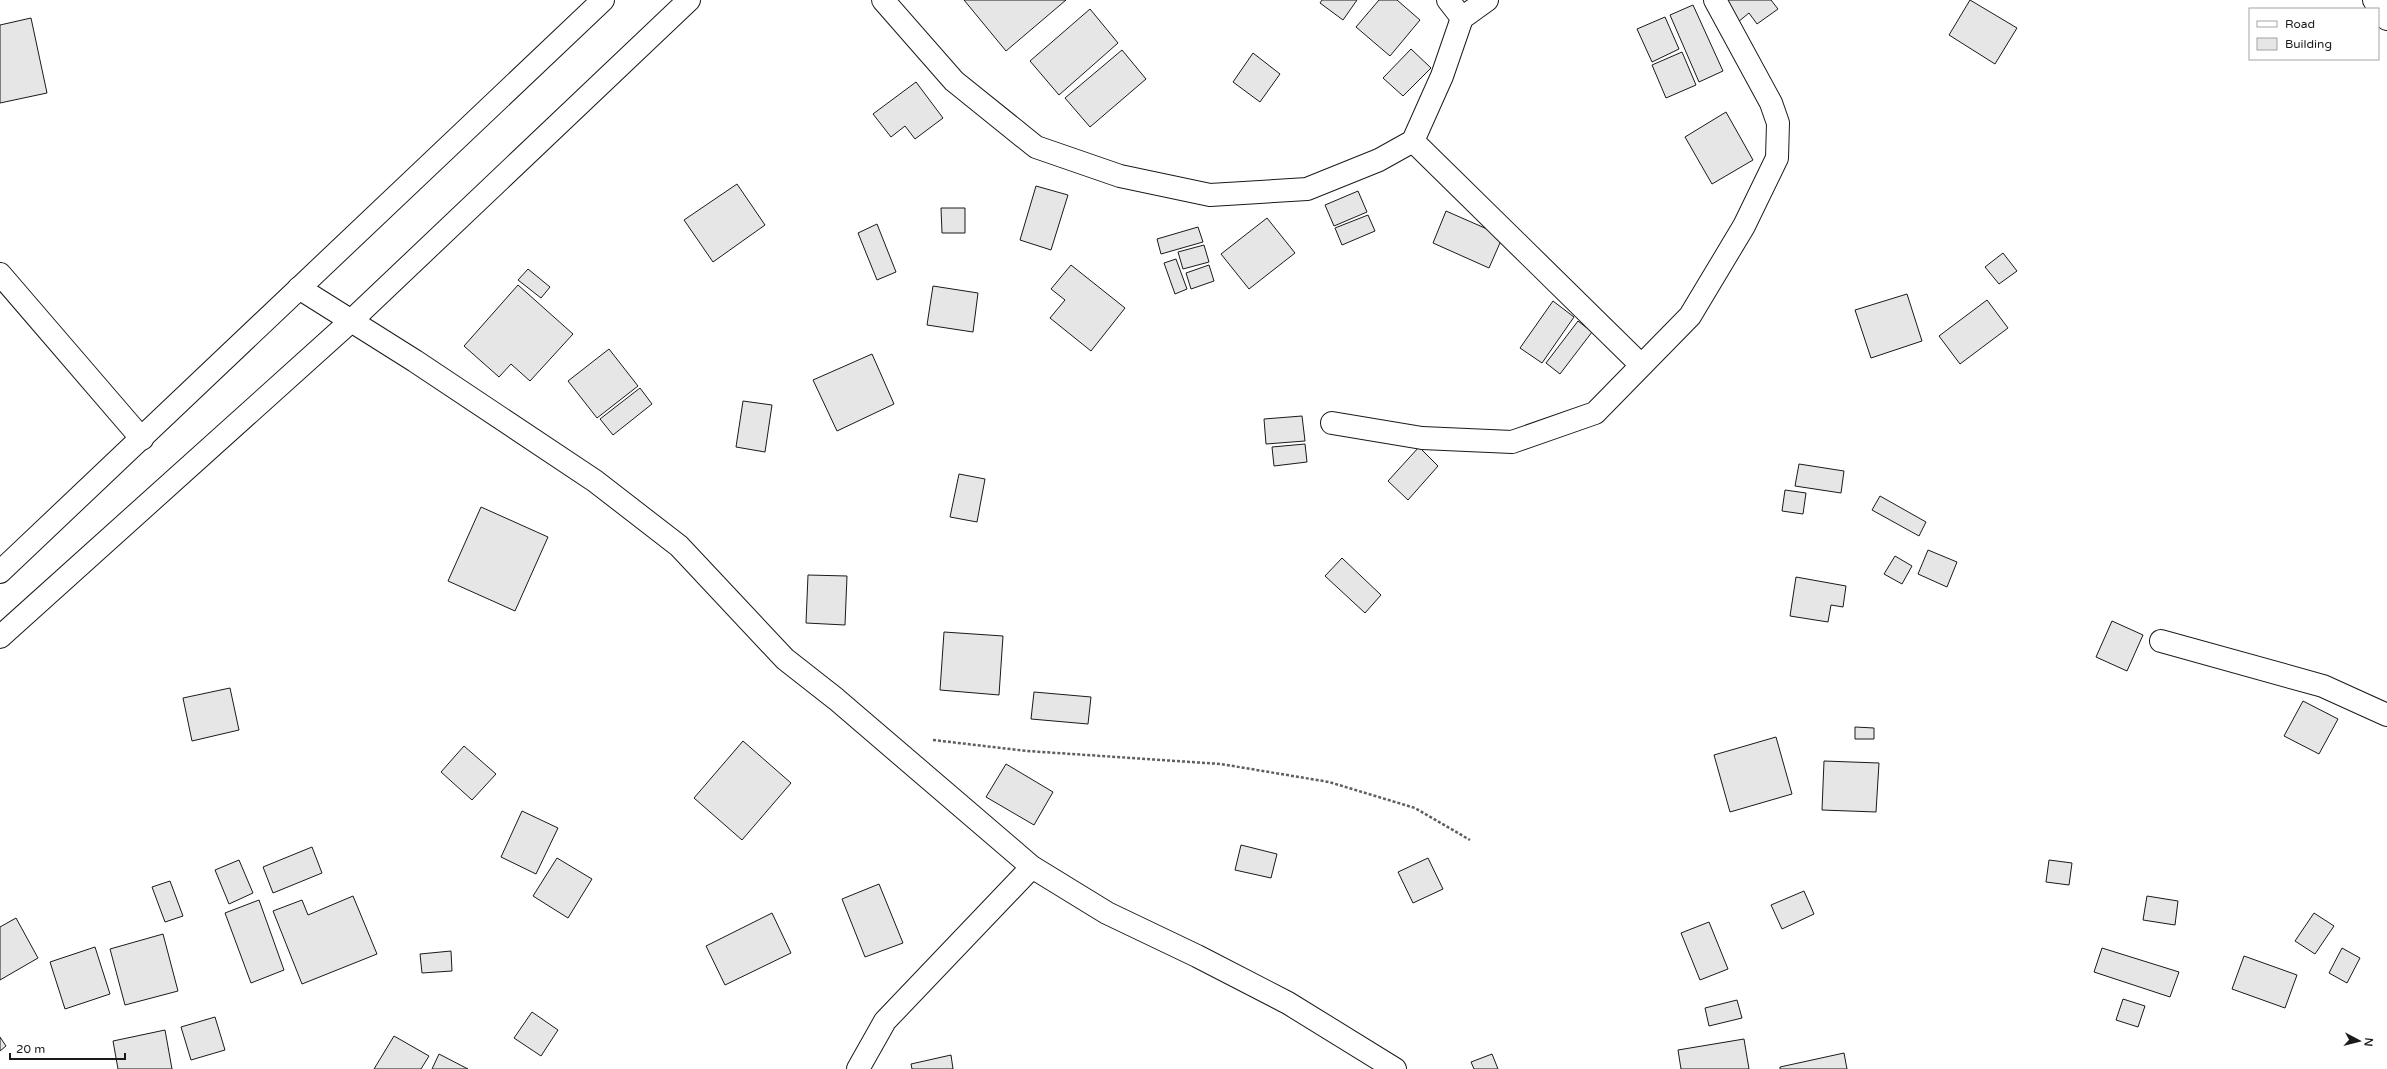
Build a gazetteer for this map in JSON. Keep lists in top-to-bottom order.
{
  "legend": ["Road", "Building"],
  "scale_bar": "20 m",
  "north": "right"
}
